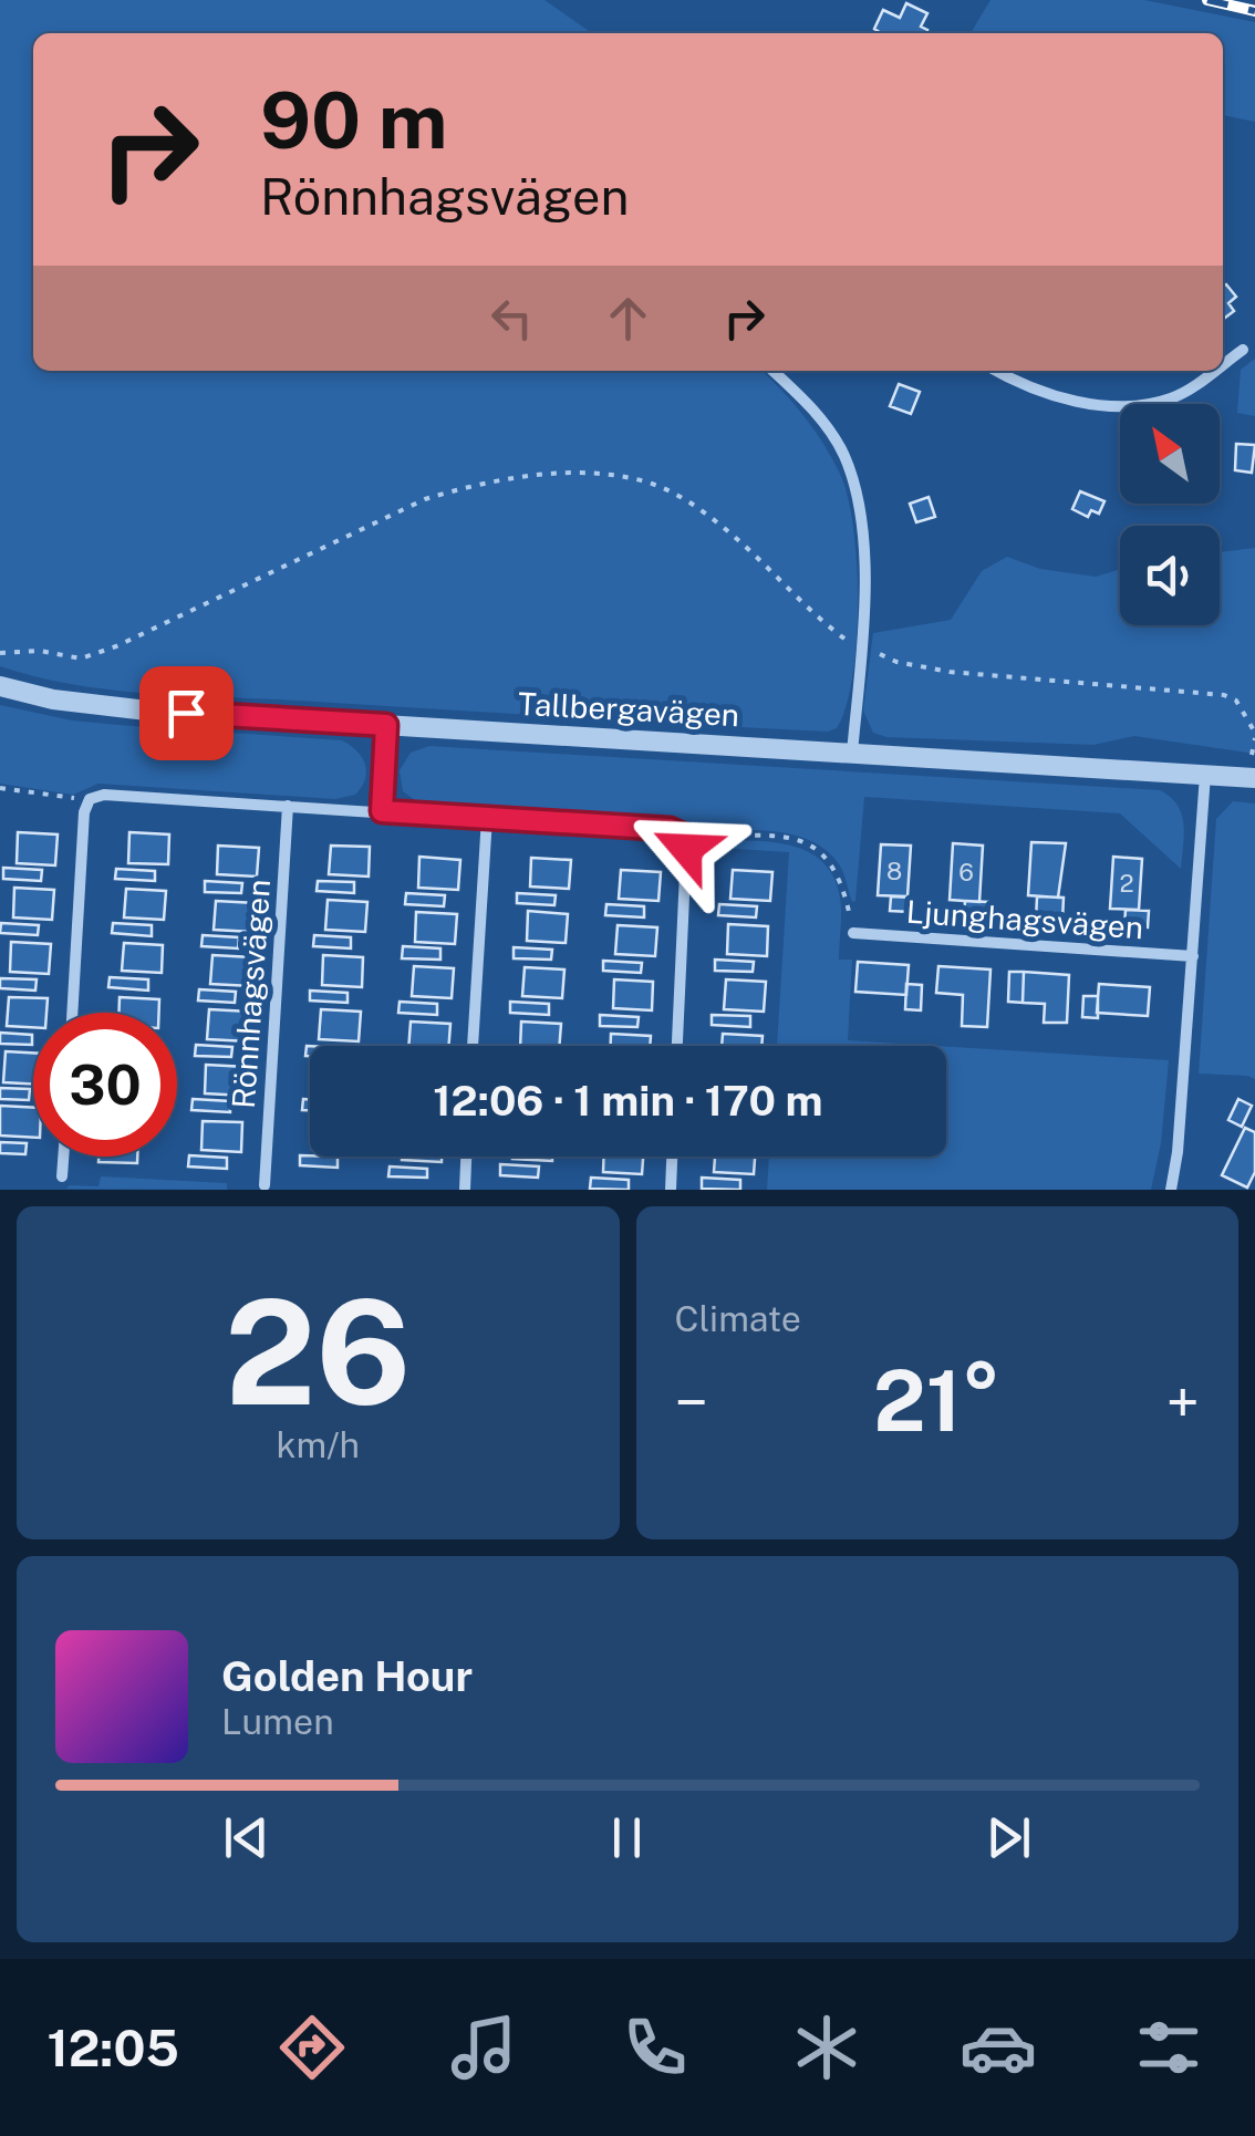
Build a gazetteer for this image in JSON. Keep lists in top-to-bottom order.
{
  "streets": {
    "street": ["Tallbergavägen", "Ljunghagsvägen", "Rönnhagsvägen"]
  },
  "house_numbers": ["8", "6", "2"],
  "north": "top left",
  "page": {
    "turn": ["90 m", "Rönnhagsvägen"],
    "limit": "30",
    "trip": "12:06 · 1 min · 170 m",
    "tile": [
      ["26", "km/h"],
      "Climate"
    ],
    "heat": ["−", "21°", "+"],
    "song": ["Golden Hour", "Lumen"],
    "tabs": "12:05"
  }
}
